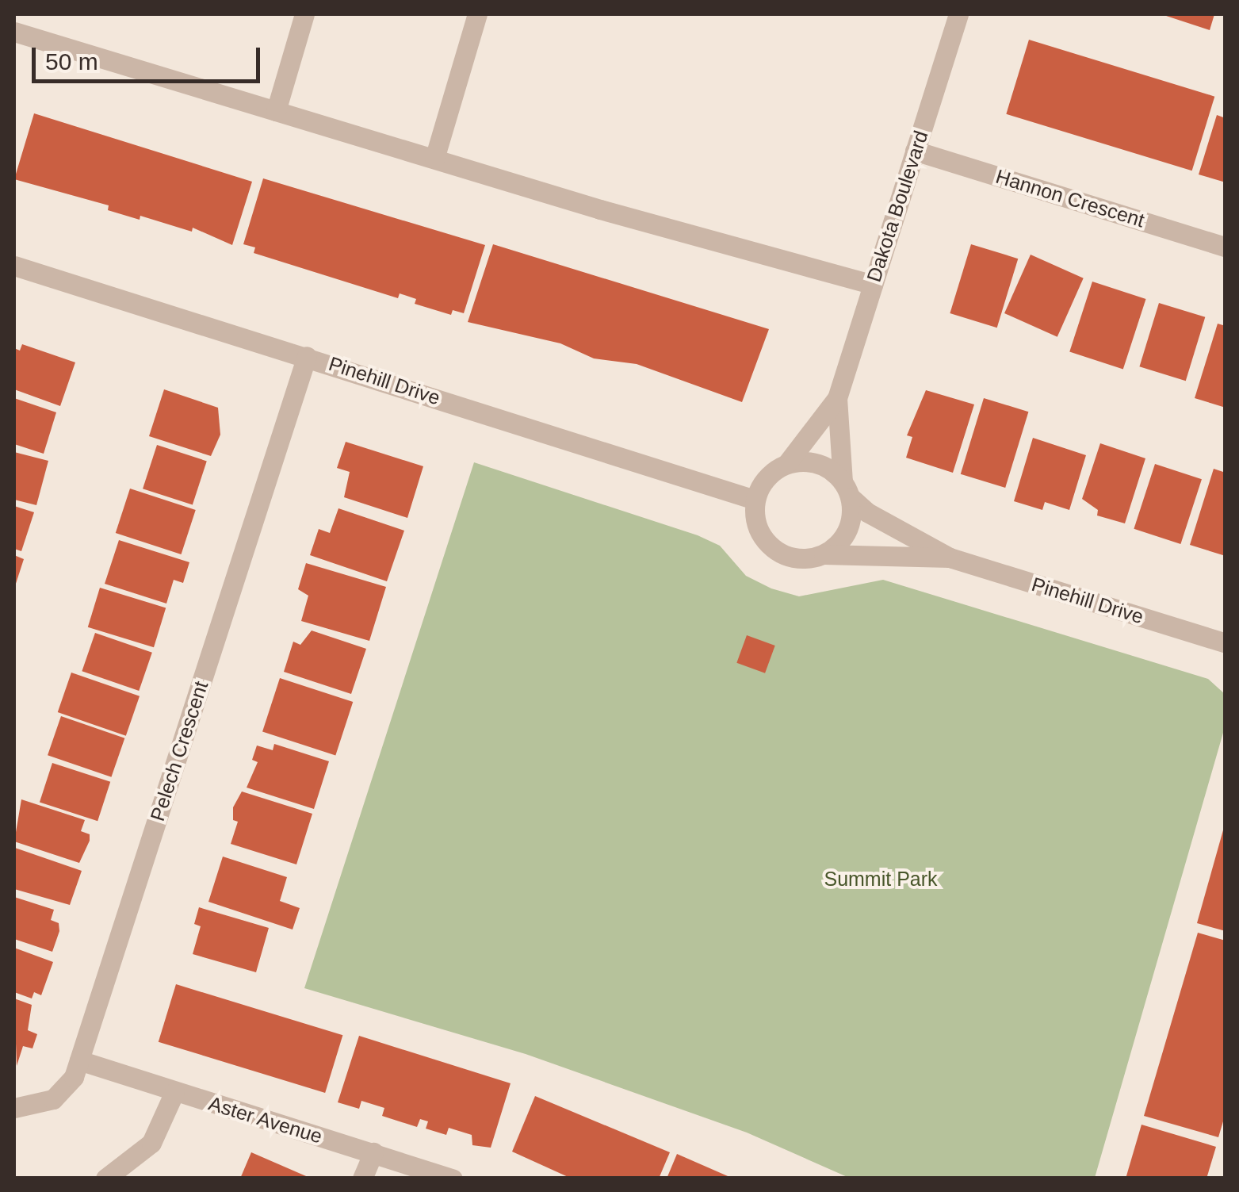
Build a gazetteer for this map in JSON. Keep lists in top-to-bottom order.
{
  "streets": {
    "street": [
      "Hannon Crescent",
      "Dakota Boulevard",
      "Pinehill Drive",
      "Pelech Crescent",
      "Aster Avenue"
    ]
  },
  "crossings": [
    ["Hannon Crescent", "Dakota Boulevard"],
    ["Dakota Boulevard", "Pinehill Drive"],
    ["Pinehill Drive", "Pelech Crescent"],
    ["Pelech Crescent", "Aster Avenue"]
  ],
  "parks": ["Summit Park"],
  "scale_bar": "50 m"
}
